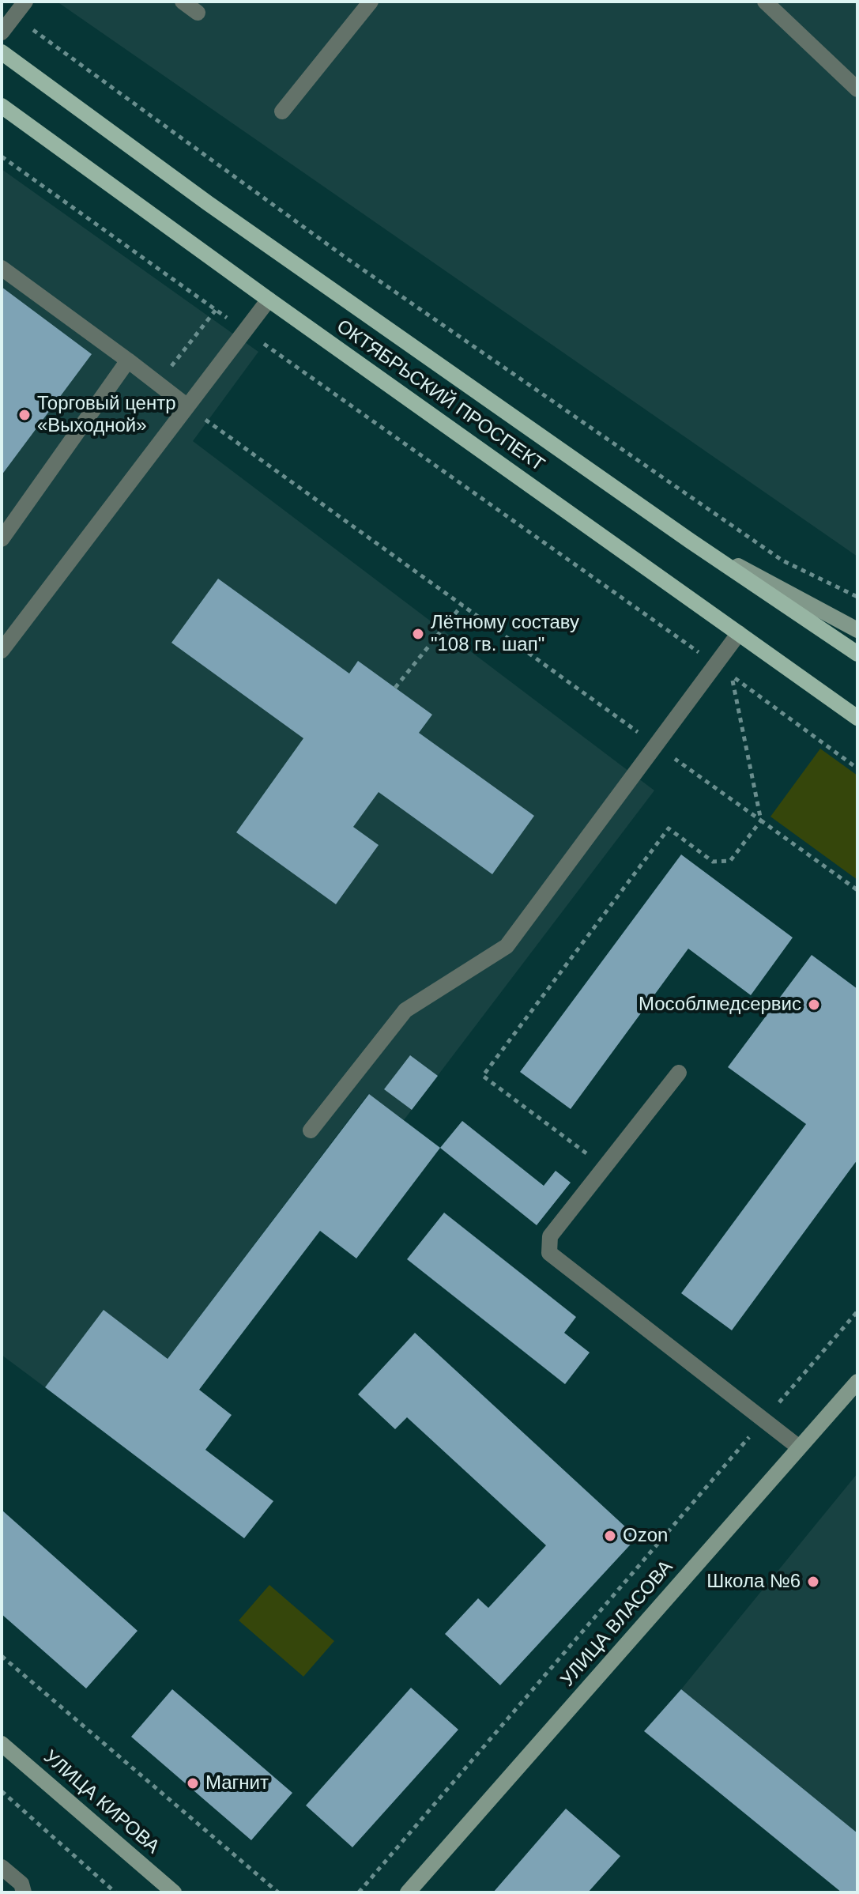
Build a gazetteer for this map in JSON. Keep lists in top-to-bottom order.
{
  "streets": {
    "main road": ["ОКТЯБРЬСКИЙ ПРОСПЕКТ"],
    "street": ["УЛИЦА ВЛАСОВА", "УЛИЦА КИРОВА"]
  },
  "places": [
    "Торговый центр «Выходной»",
    "Лётному составу \"108 гв. шап\"",
    "Мособлмедсервис",
    "Ozon",
    "Школа №6",
    "Магнит"
  ]
}
